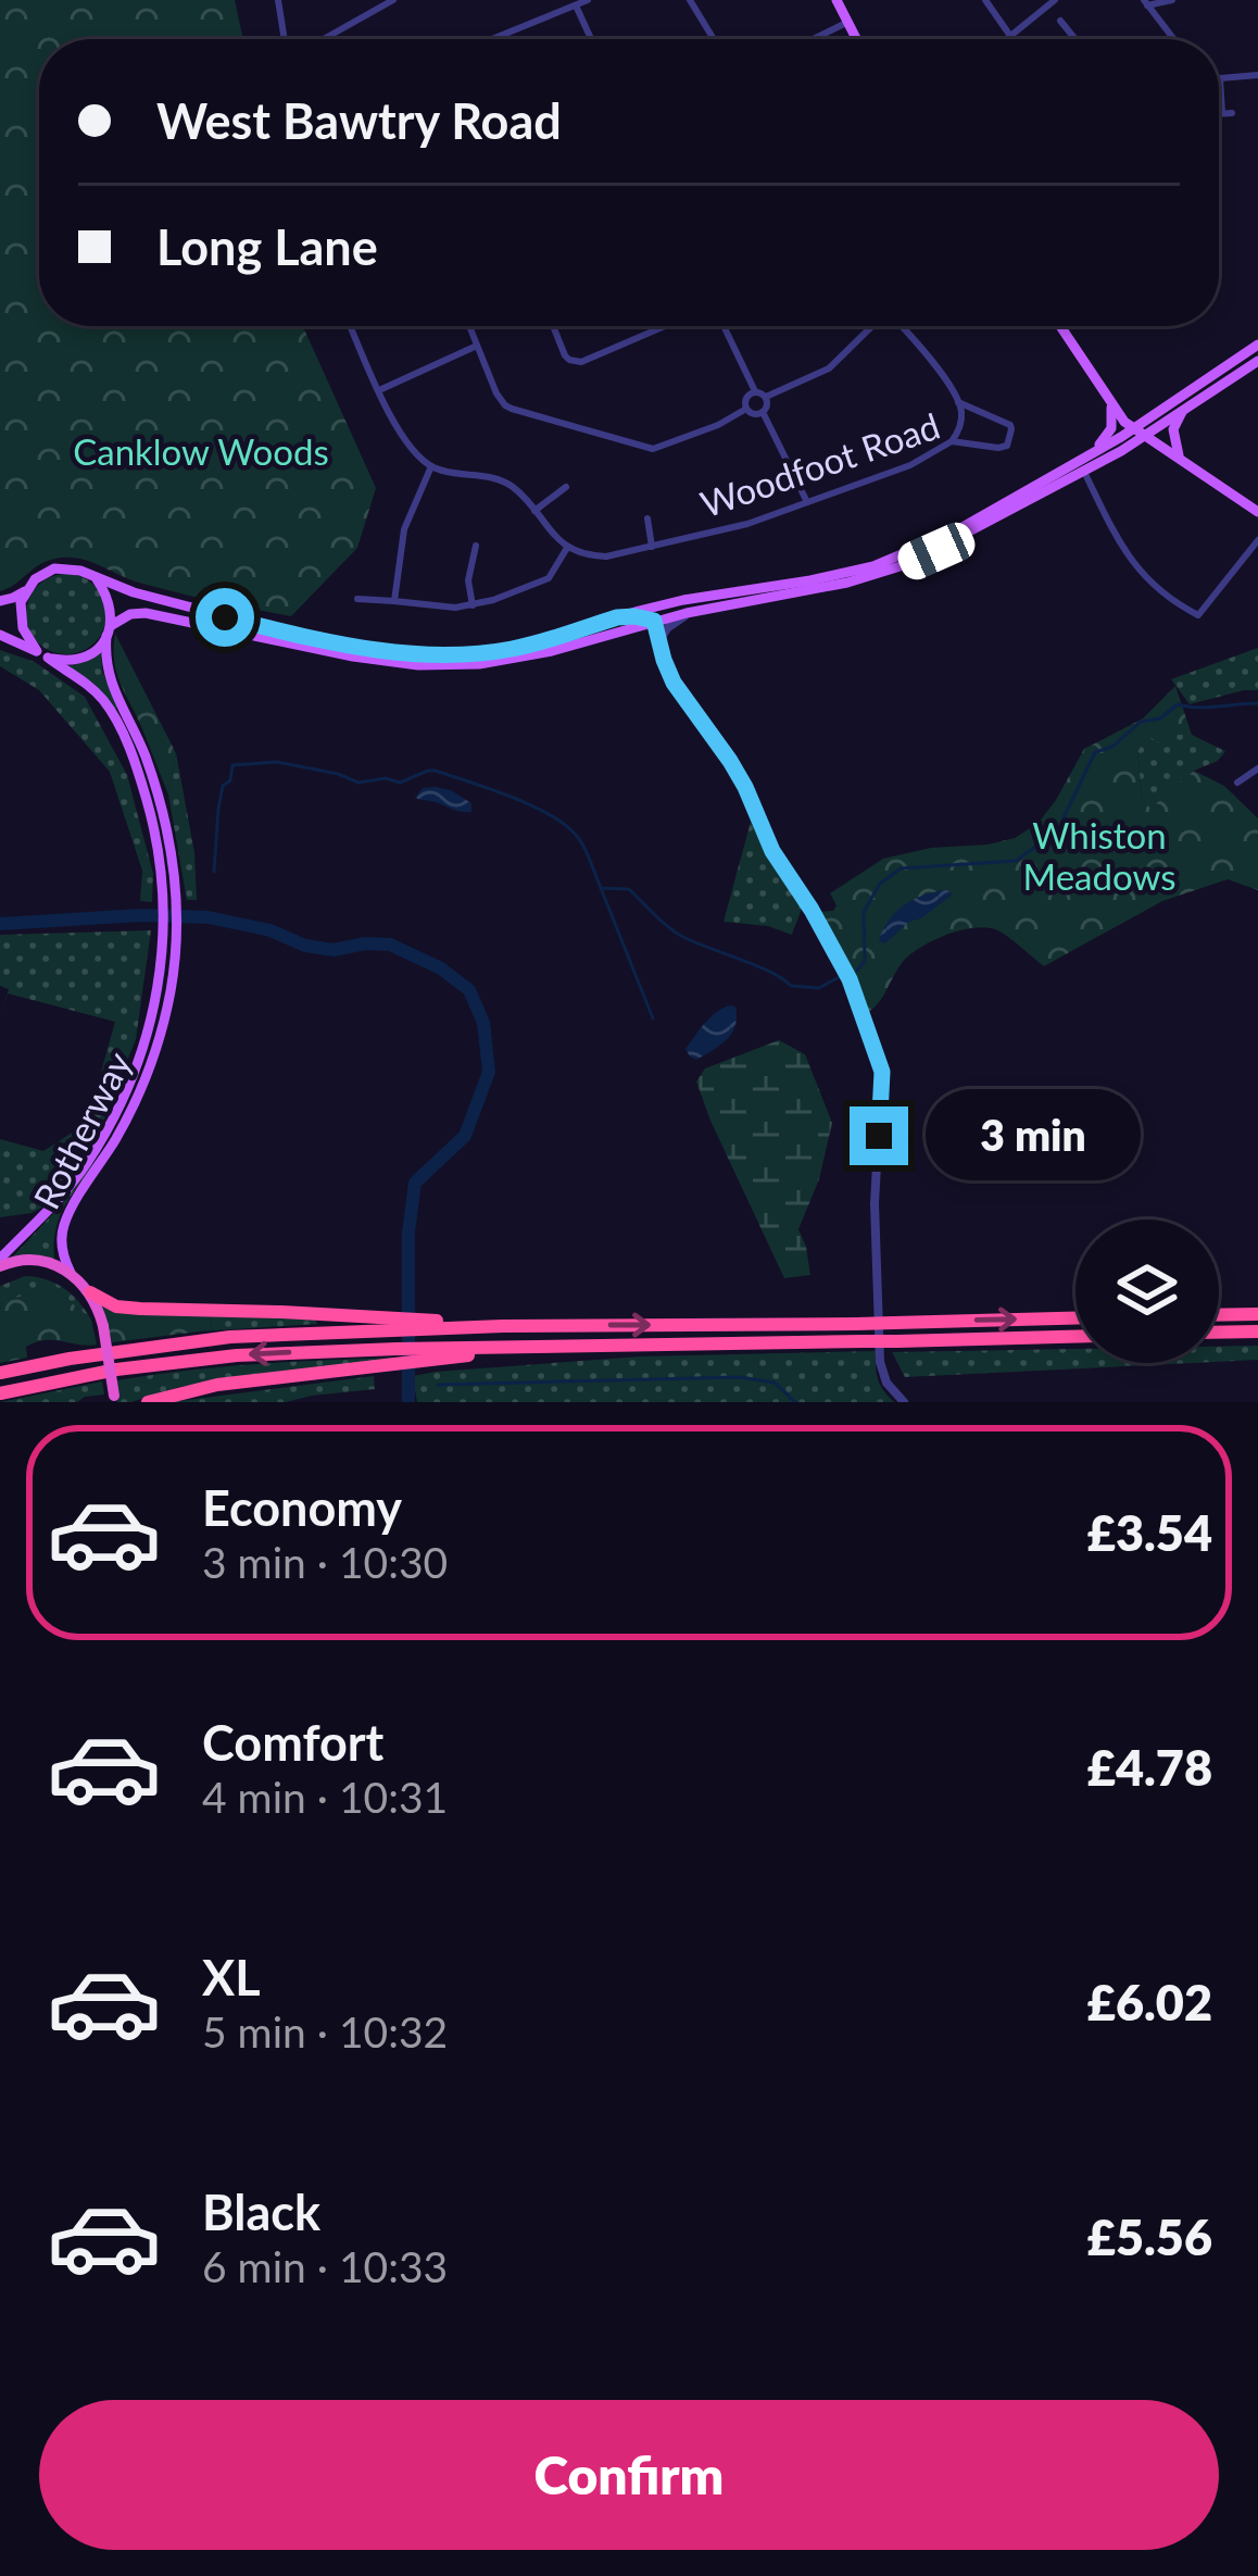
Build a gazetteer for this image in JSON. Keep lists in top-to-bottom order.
{
  "streets": {
    "main road": ["Rotherway"],
    "street": ["Woodfoot Road"]
  },
  "parks": ["Canklow Woods", "Whiston Meadows"],
  "page": {
    "banner": ["West Bawtry Road", "Long Lane"],
    "bubble": "3 min",
    "list": [
      {
        "name": "Economy",
        "note": "3 min · 10:30",
        "value": "£3.54"
      },
      {
        "name": "Comfort",
        "note": "4 min · 10:31",
        "value": "£4.78"
      },
      {
        "name": "XL",
        "note": "5 min · 10:32",
        "value": "£6.02"
      },
      {
        "name": "Black",
        "note": "6 min · 10:33",
        "value": "£5.56"
      }
    ],
    "buttons": "Confirm"
  }
}
